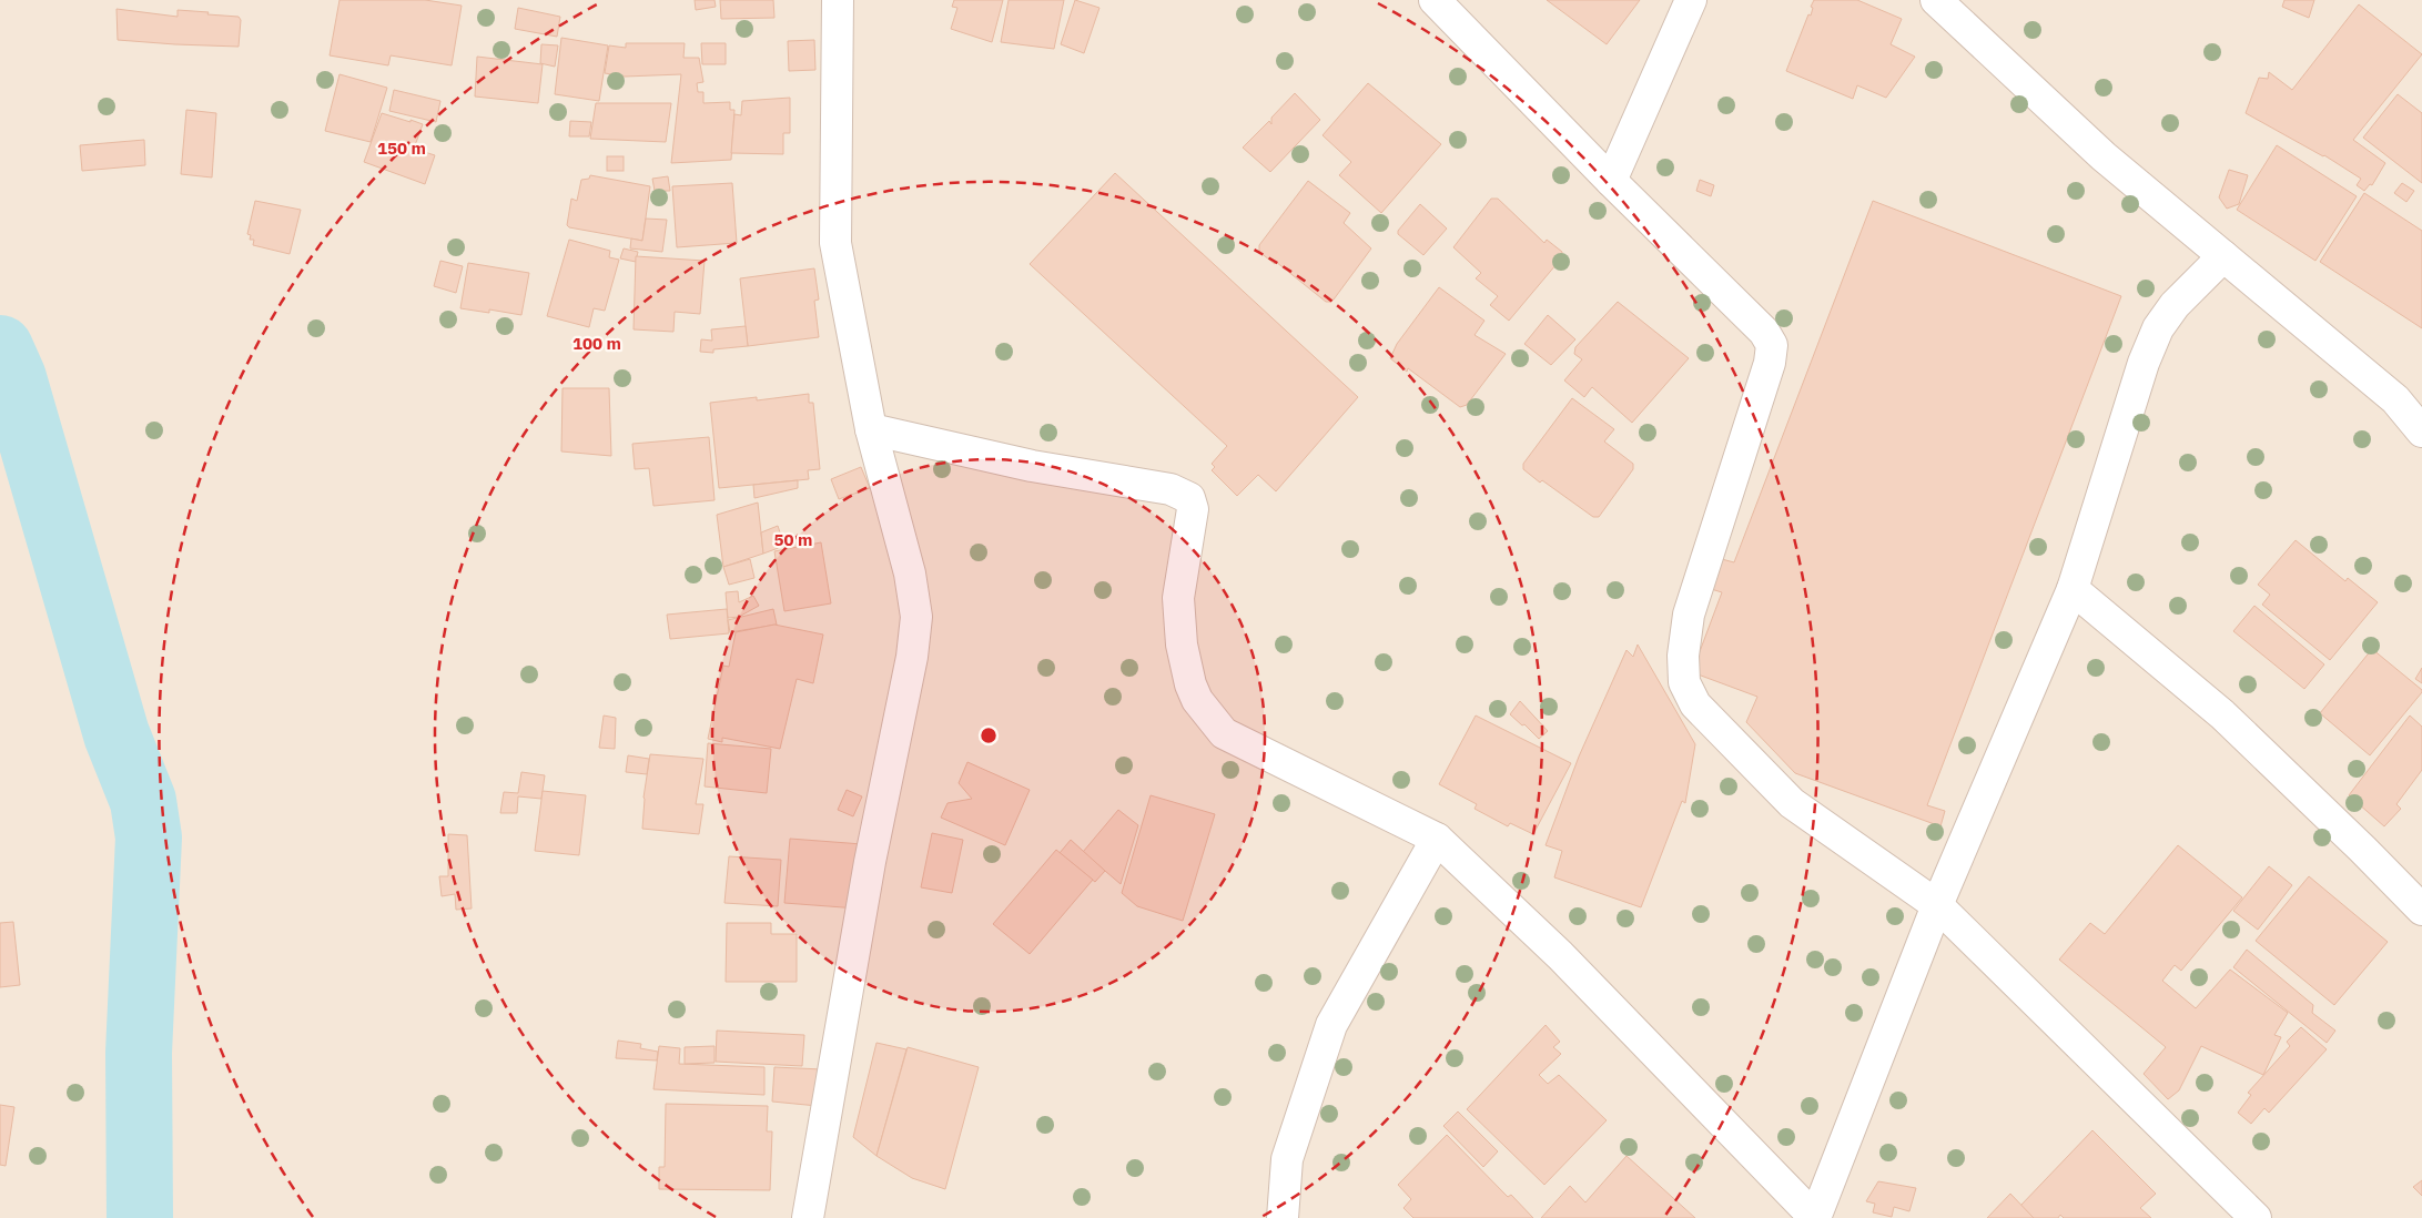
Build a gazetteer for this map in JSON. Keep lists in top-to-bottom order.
{
  "rings": ["150 m", "100 m", "50 m"]
}
